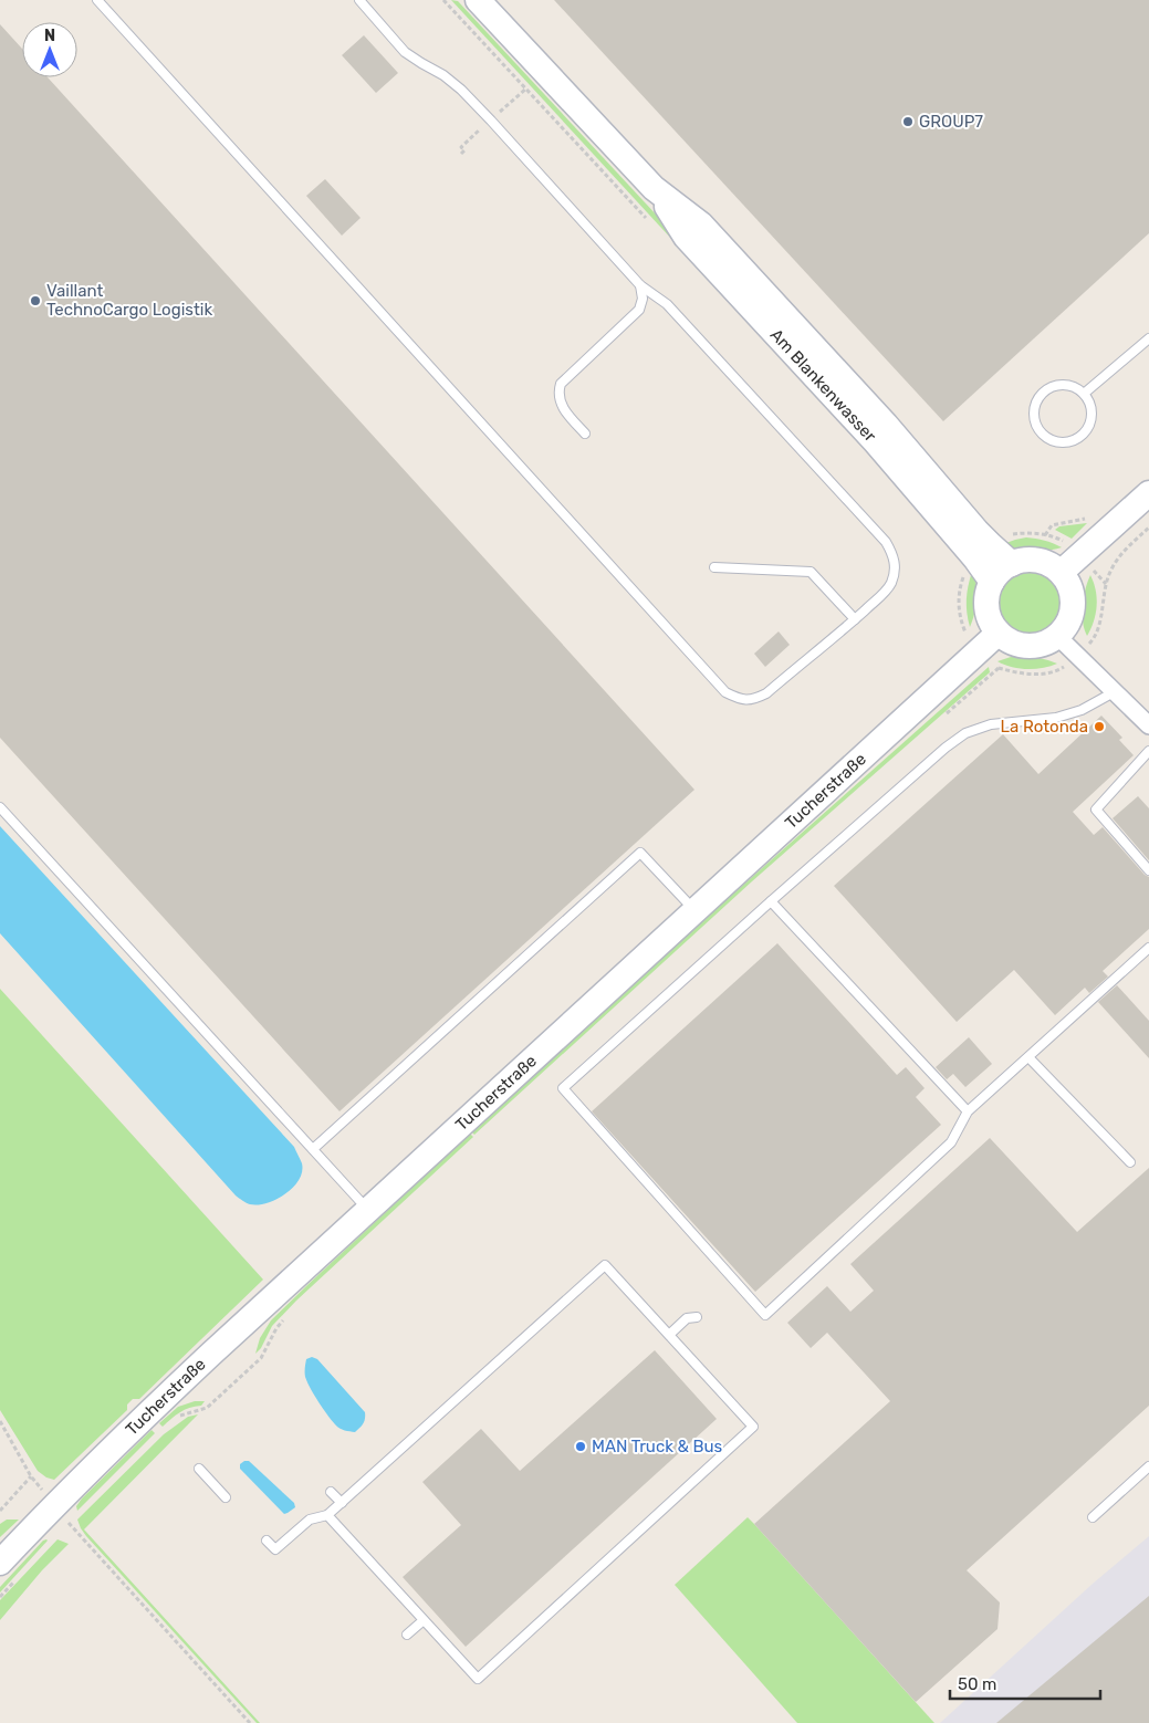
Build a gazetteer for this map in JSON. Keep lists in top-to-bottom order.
{
  "streets": {
    "main road": ["Am Blankenwasser", "Tucherstraße"]
  },
  "crossings": [
    ["Am Blankenwasser", "Tucherstraße"]
  ],
  "places": [
    "GROUP7",
    "Vaillant TechnoCargo Logistik",
    "La Rotonda",
    "MAN Truck & Bus"
  ],
  "scale_bar": "50 m",
  "north": "top"
}
